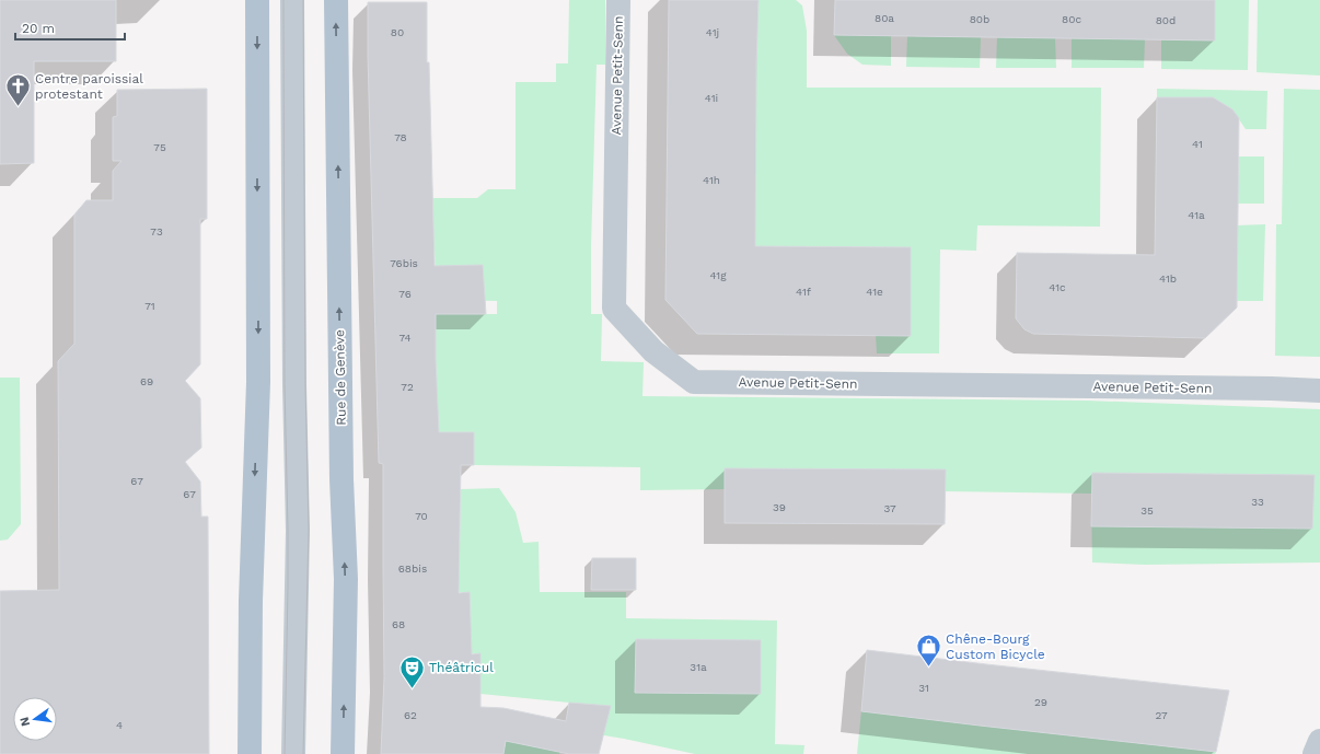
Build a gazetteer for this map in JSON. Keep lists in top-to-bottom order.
{
  "streets": {
    "main road": ["Rue de Genève"],
    "street": ["Avenue Petit-Senn"]
  },
  "places": {
    "church": ["Centre paroissial protestant"],
    "shop": ["Chêne-Bourg Custom Bicycle"],
    "theatre": ["Théâtricul"]
  },
  "house_numbers": [
    "80a",
    "80b",
    "80c",
    "80d",
    "80",
    "41j",
    "41i",
    "78",
    "41",
    "75",
    "41h",
    "41a",
    "73",
    "76bis",
    "41g",
    "41b",
    "41c",
    "41f",
    "41e",
    "76",
    "71",
    "74",
    "69",
    "72",
    "67",
    "67",
    "33",
    "39",
    "37",
    "35",
    "70",
    "68bis",
    "68",
    "31a",
    "31",
    "29",
    "62",
    "27",
    "4"
  ],
  "scale_bar": "20 m",
  "north": "left"
}
